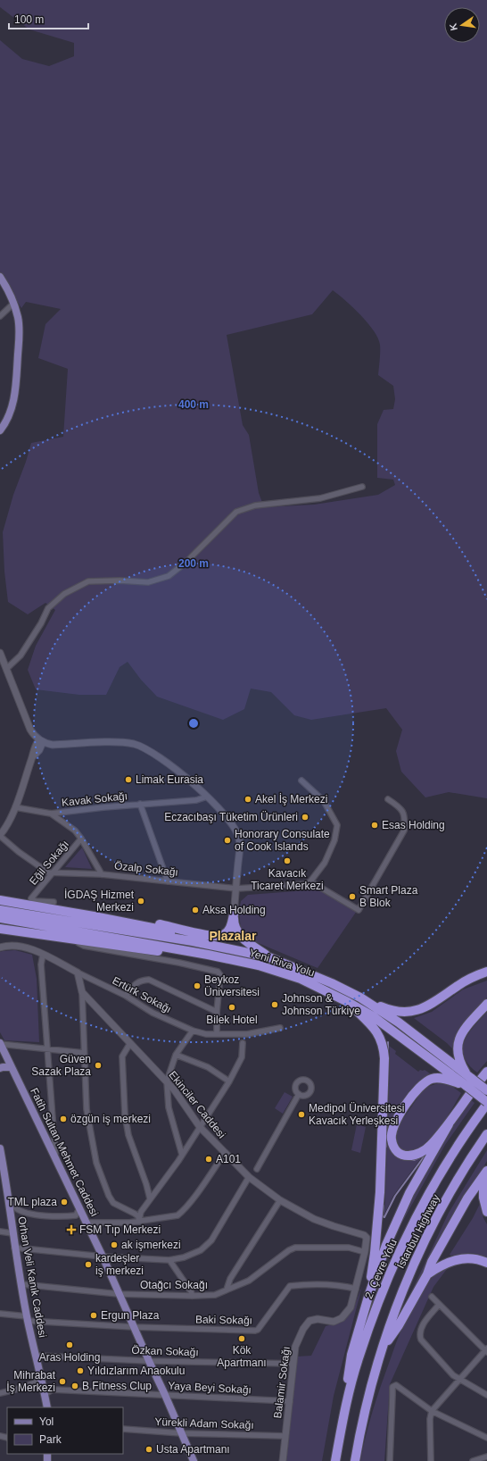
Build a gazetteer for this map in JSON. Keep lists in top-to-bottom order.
{
  "streets": {
    "highway": ["Yeni Riva Yolu", "İstanbul Highway", "2. Çevre Yolu"],
    "main road": ["Fatih Sultan Mehmet Caddesi", "Orhan Veli Kanık Caddesi"],
    "street": [
      "Kavak Sokağı",
      "Eğil Sokağı",
      "Özalp Sokağı",
      "Ertürk Sokağı",
      "Ekinciler Caddesi",
      "Otağcı Sokağı",
      "Baki Sokağı",
      "Özkan Sokağı",
      "Balamir Sokağı",
      "Yaya Beyi Sokağı",
      "Yürekli Adam Sokağı"
    ]
  },
  "crossings": [
    ["Eğil Sokağı", "Özalp Sokağı"],
    ["Ekinciler Caddesi", "Balamir Sokağı"],
    ["Fatih Sultan Mehmet Caddesi", "Otağcı Sokağı"],
    ["Fatih Sultan Mehmet Caddesi", "Baki Sokağı"],
    ["Fatih Sultan Mehmet Caddesi", "Özkan Sokağı"],
    ["Fatih Sultan Mehmet Caddesi", "Yaya Beyi Sokağı"],
    ["Fatih Sultan Mehmet Caddesi", "Yürekli Adam Sokağı"],
    ["Orhan Veli Kanık Caddesi", "Otağcı Sokağı"],
    ["Orhan Veli Kanık Caddesi", "Özkan Sokağı"],
    ["Orhan Veli Kanık Caddesi", "Yaya Beyi Sokağı"],
    ["Otağcı Sokağı", "Balamir Sokağı"],
    ["Baki Sokağı", "Balamir Sokağı"],
    ["Özkan Sokağı", "Balamir Sokağı"],
    ["Balamir Sokağı", "Yaya Beyi Sokağı"],
    ["Balamir Sokağı", "Yürekli Adam Sokağı"]
  ],
  "districts": ["Plazalar"],
  "places": {
    "other": [
      "Limak Eurasia",
      "Akel İş Merkezi",
      "Eczacıbaşı Tüketim Ürünleri",
      "Esas Holding",
      "Honorary Consulate of Cook Islands",
      "Kavacık Ticaret Merkezi",
      "Smart Plaza B Blok",
      "İGDAŞ Hizmet Merkezi",
      "Aksa Holding",
      "Beykoz Üniversitesi",
      "Johnson & Johnson Türkiye",
      "Bilek Hotel",
      "Güven Sazak Plaza",
      "Medipol Üniversitesi Kavacık Yerleşkesi",
      "özgün iş merkezi",
      "A101",
      "TML plaza",
      "ak işmerkezi",
      "kardeşler iş merkezi",
      "Ergun Plaza",
      "Kök Apartmanı",
      "Aras Holding",
      "Yıldızlarım Anaokulu",
      "Mihrabat İş Merkezi",
      "B Fitness Clup",
      "Usta Apartmanı"
    ],
    "health": ["FSM Tıp Merkezi"]
  },
  "legend": ["Yol", "Park"],
  "scale_bar": "100 m",
  "north": "left",
  "rings": ["400 m", "200 m"]
}
